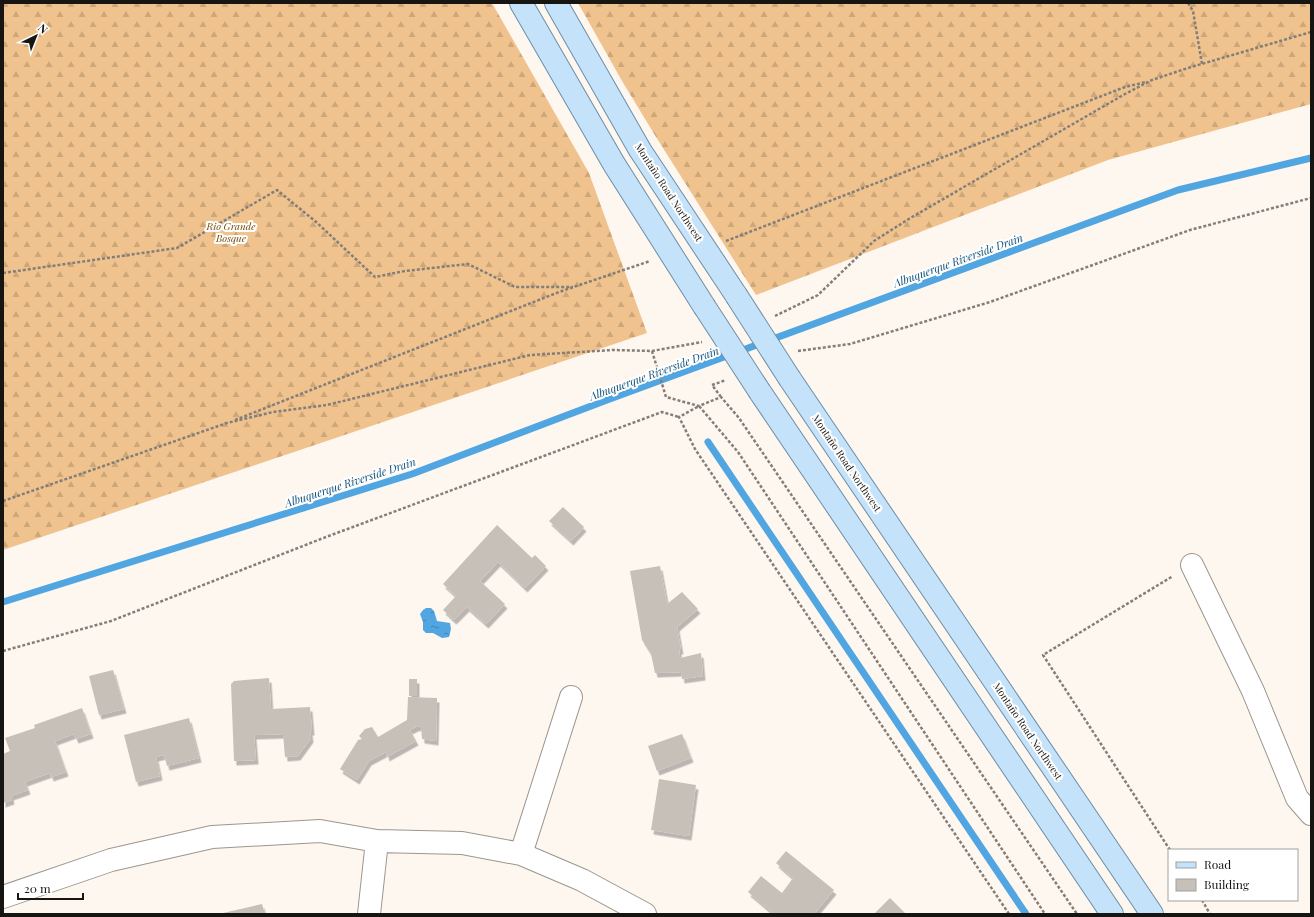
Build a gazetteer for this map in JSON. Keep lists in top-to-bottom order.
{
  "streets": {
    "main road": ["Montaño Road Northwest"]
  },
  "water": ["Albuquerque Riverside Drain"],
  "parks": ["Rio Grande Bosque"],
  "legend": ["Road", "Building"],
  "scale_bar": "20 m",
  "north": "top right"
}
